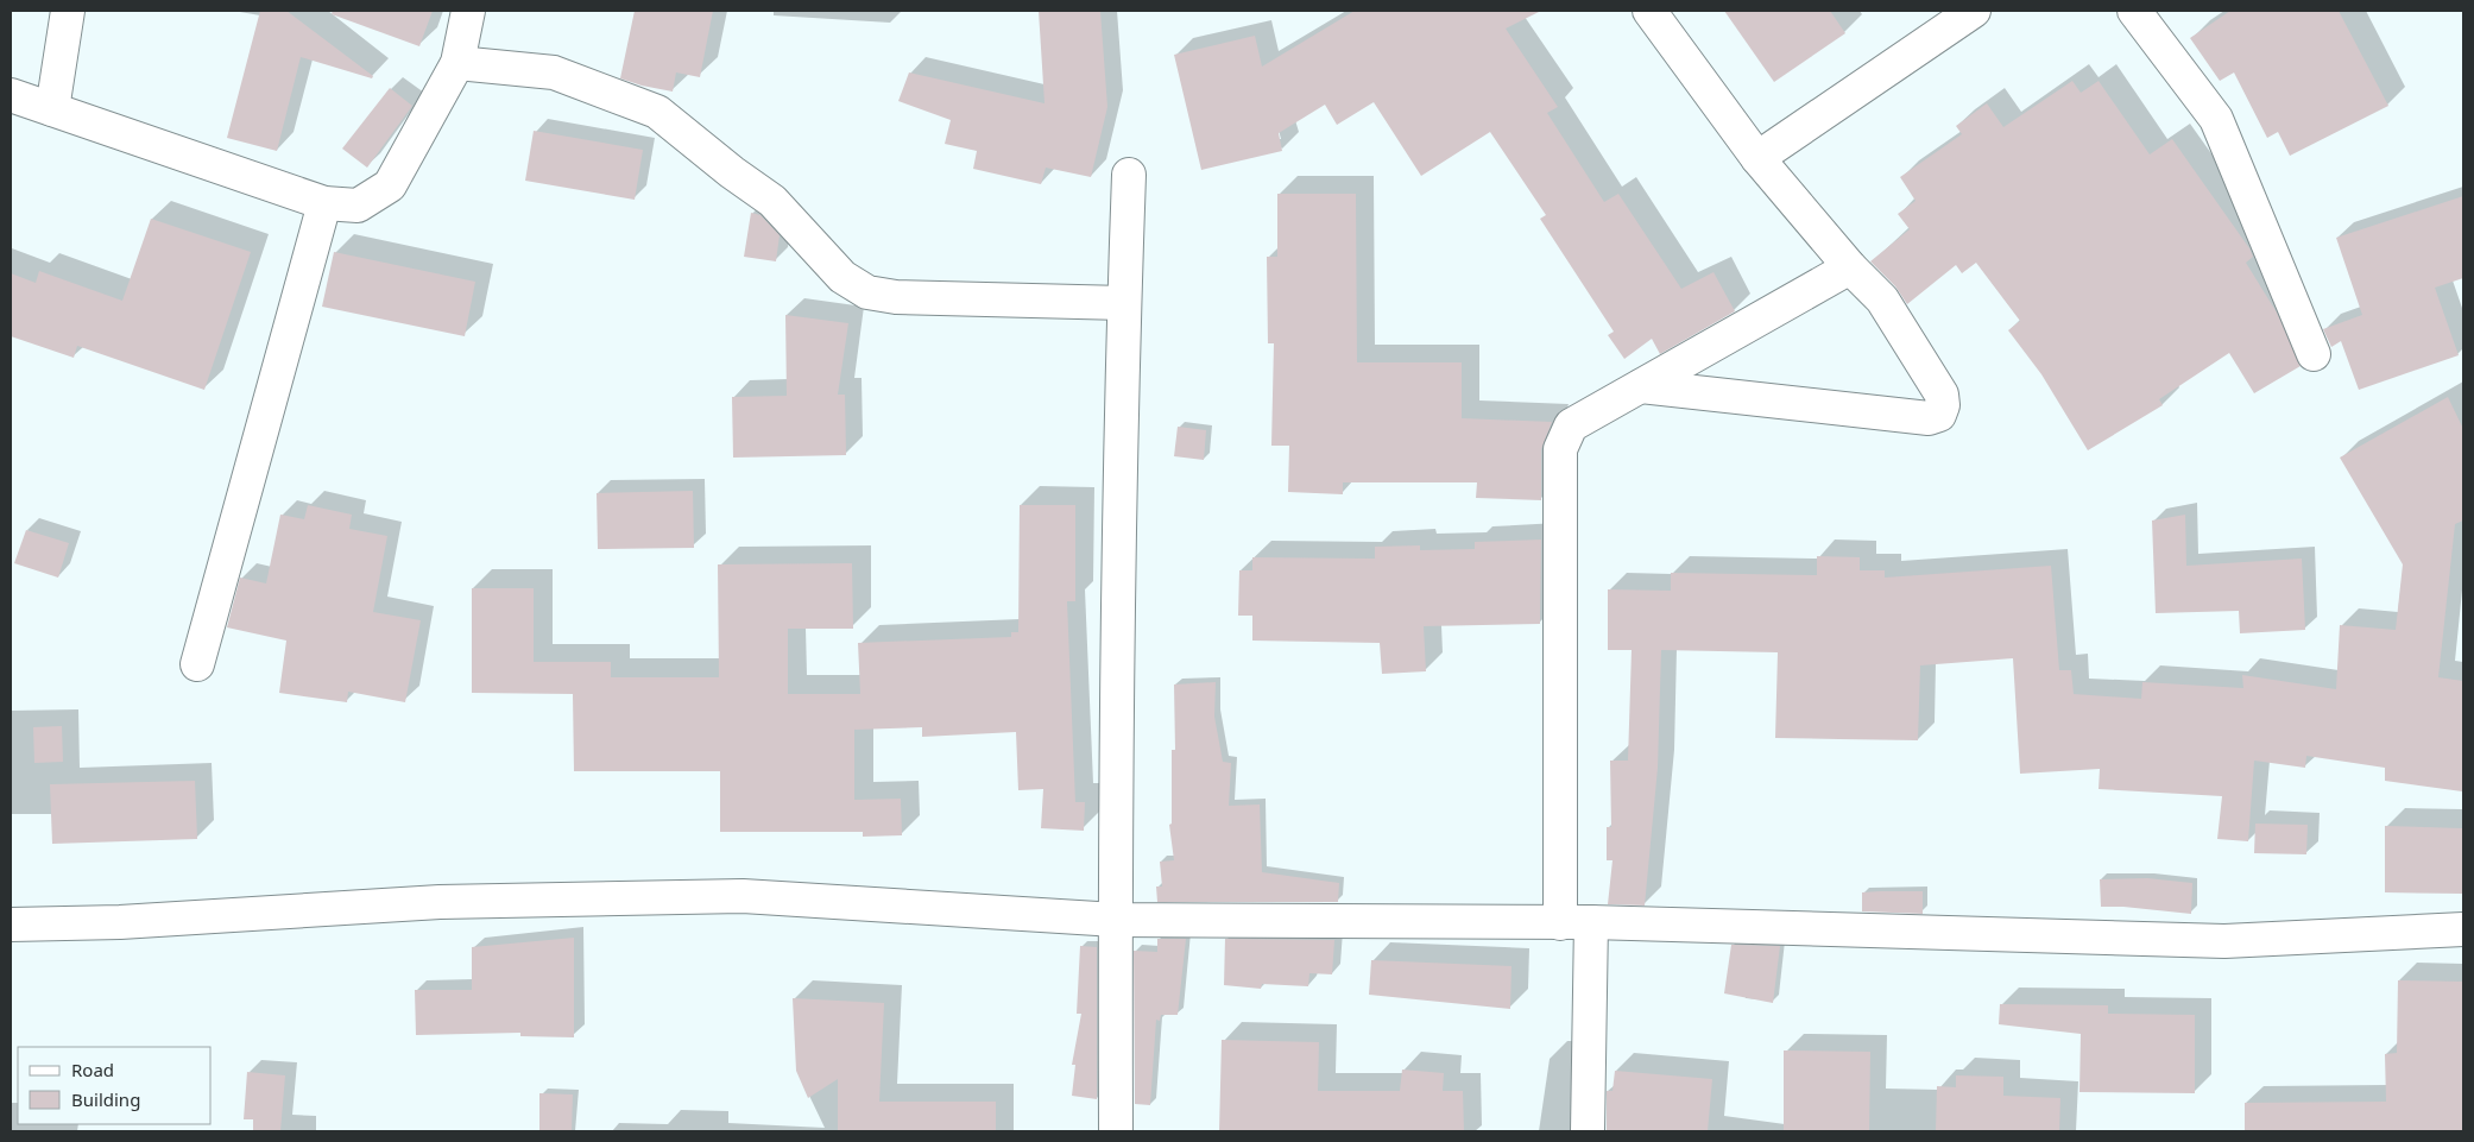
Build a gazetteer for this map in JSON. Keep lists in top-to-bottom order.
{
  "legend": ["Road", "Building"]
}
